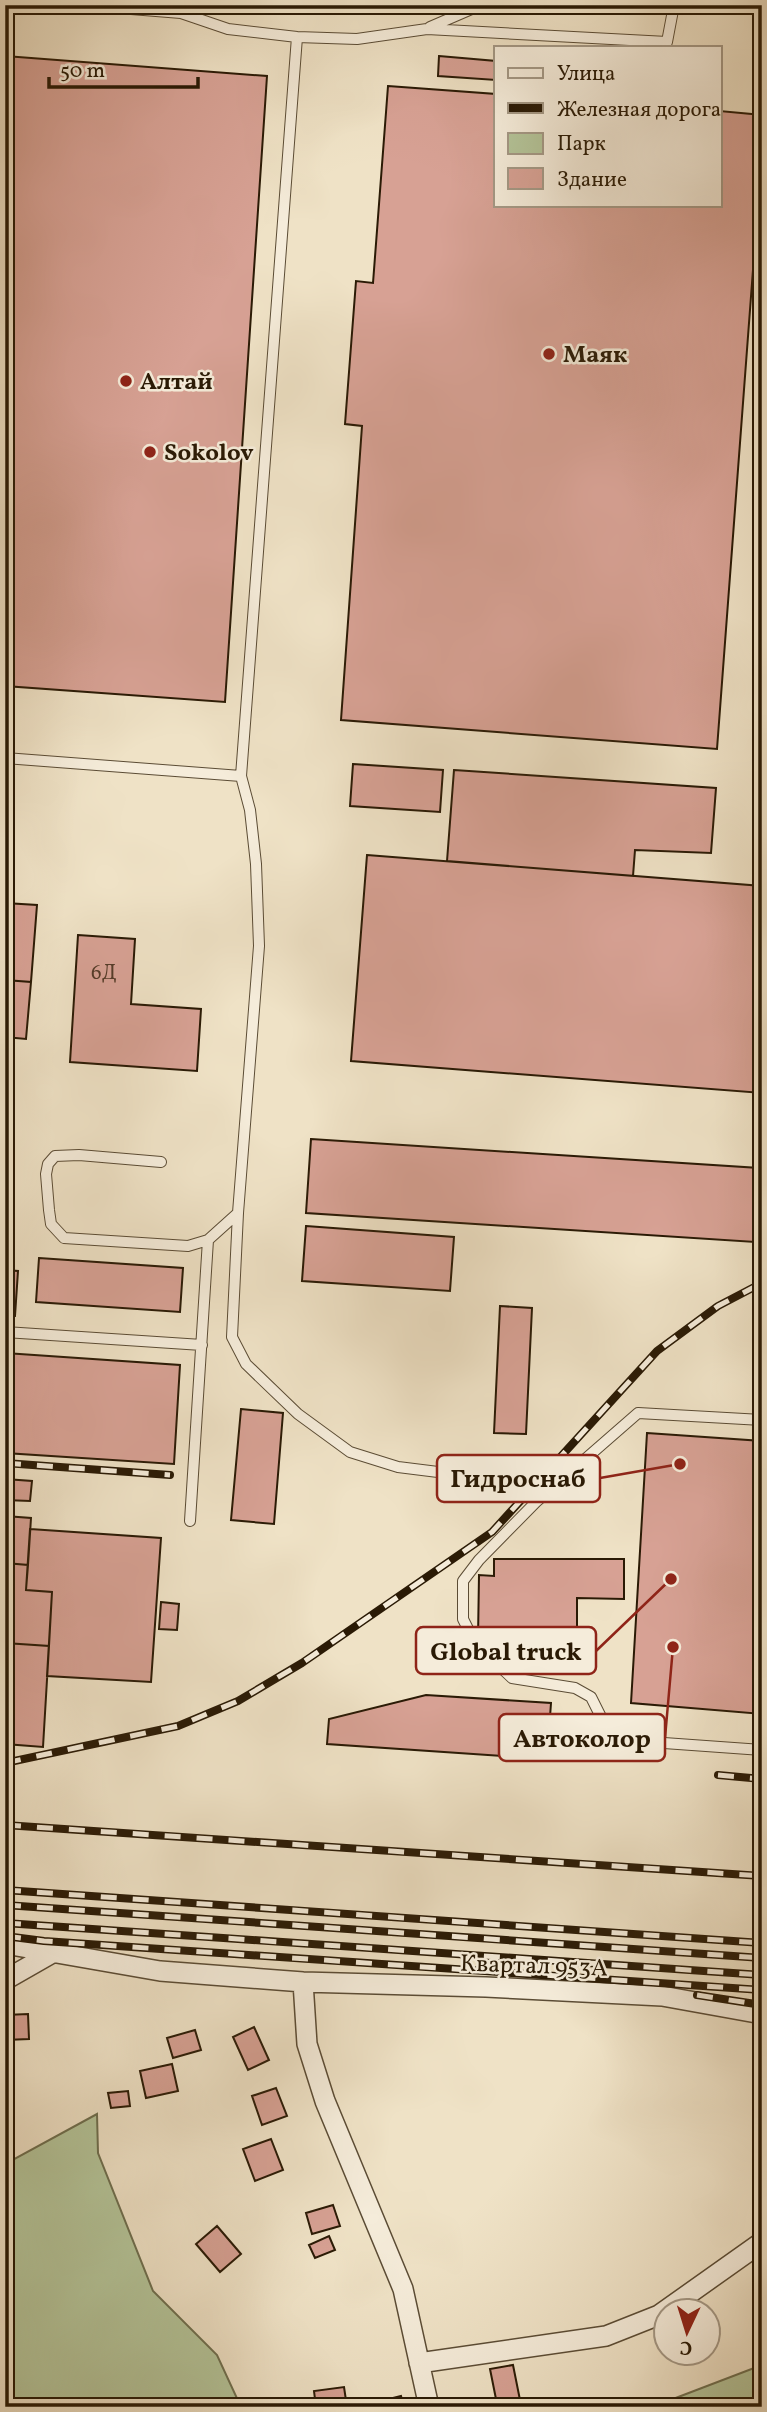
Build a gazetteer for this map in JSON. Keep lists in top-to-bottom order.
{
  "streets": {
    "street": ["Квартал 953А"]
  },
  "places": [
    "Маяк",
    "Алтай",
    "Sokolov",
    "Гидроснаб",
    "Global truck",
    "Автоколор"
  ],
  "house_numbers": ["6Д"],
  "legend": [
    "Улица",
    "Железная дорога",
    "Парк",
    "Здание"
  ],
  "scale_bar": "50 m",
  "north": "bottom"
}
